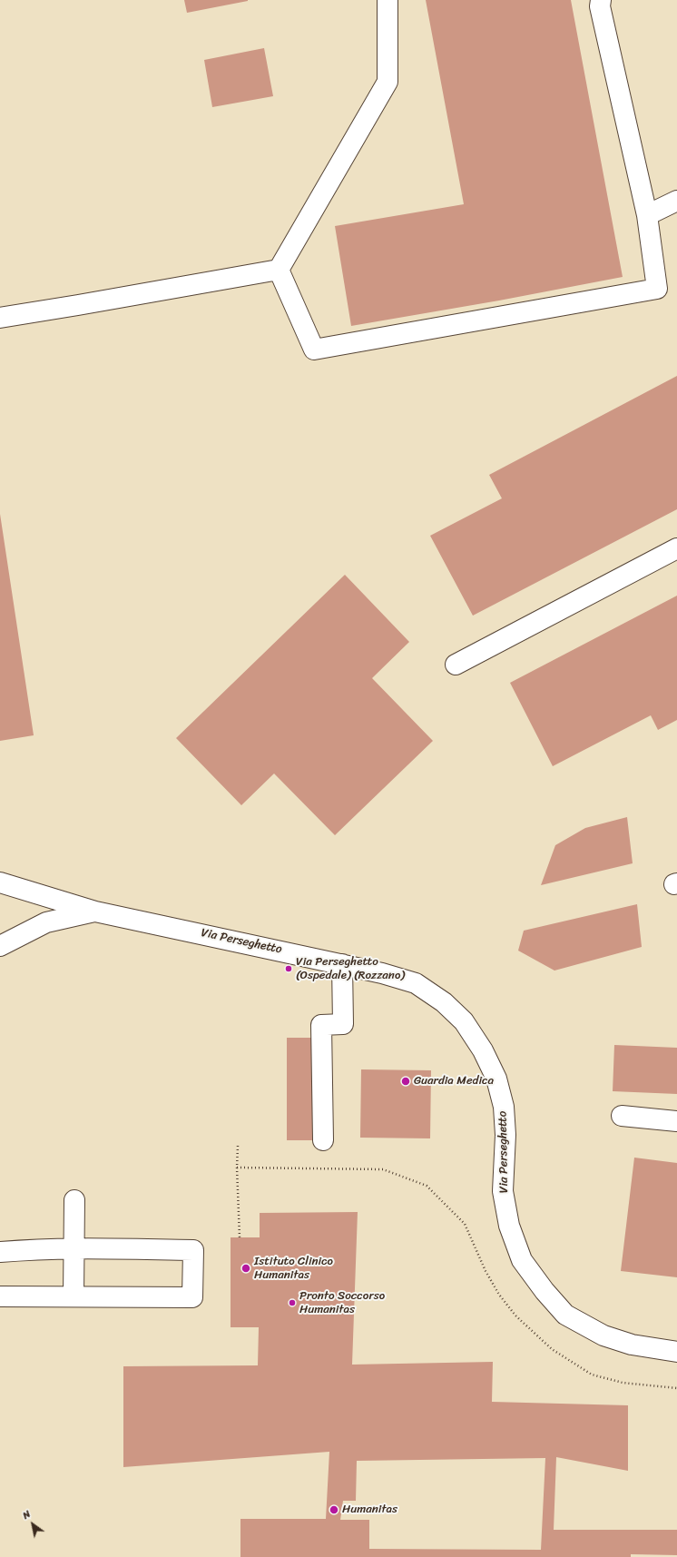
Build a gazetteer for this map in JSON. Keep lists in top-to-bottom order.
{
  "streets": {
    "street": ["Via Perseghetto"]
  },
  "places": [
    "Via Perseghetto (Ospedale) (Rozzano)",
    "Guardia Medica",
    "Istituto Clinico Humanitas",
    "Pronto Soccorso Humanitas",
    "Humanitas"
  ],
  "north": "top left"
}
